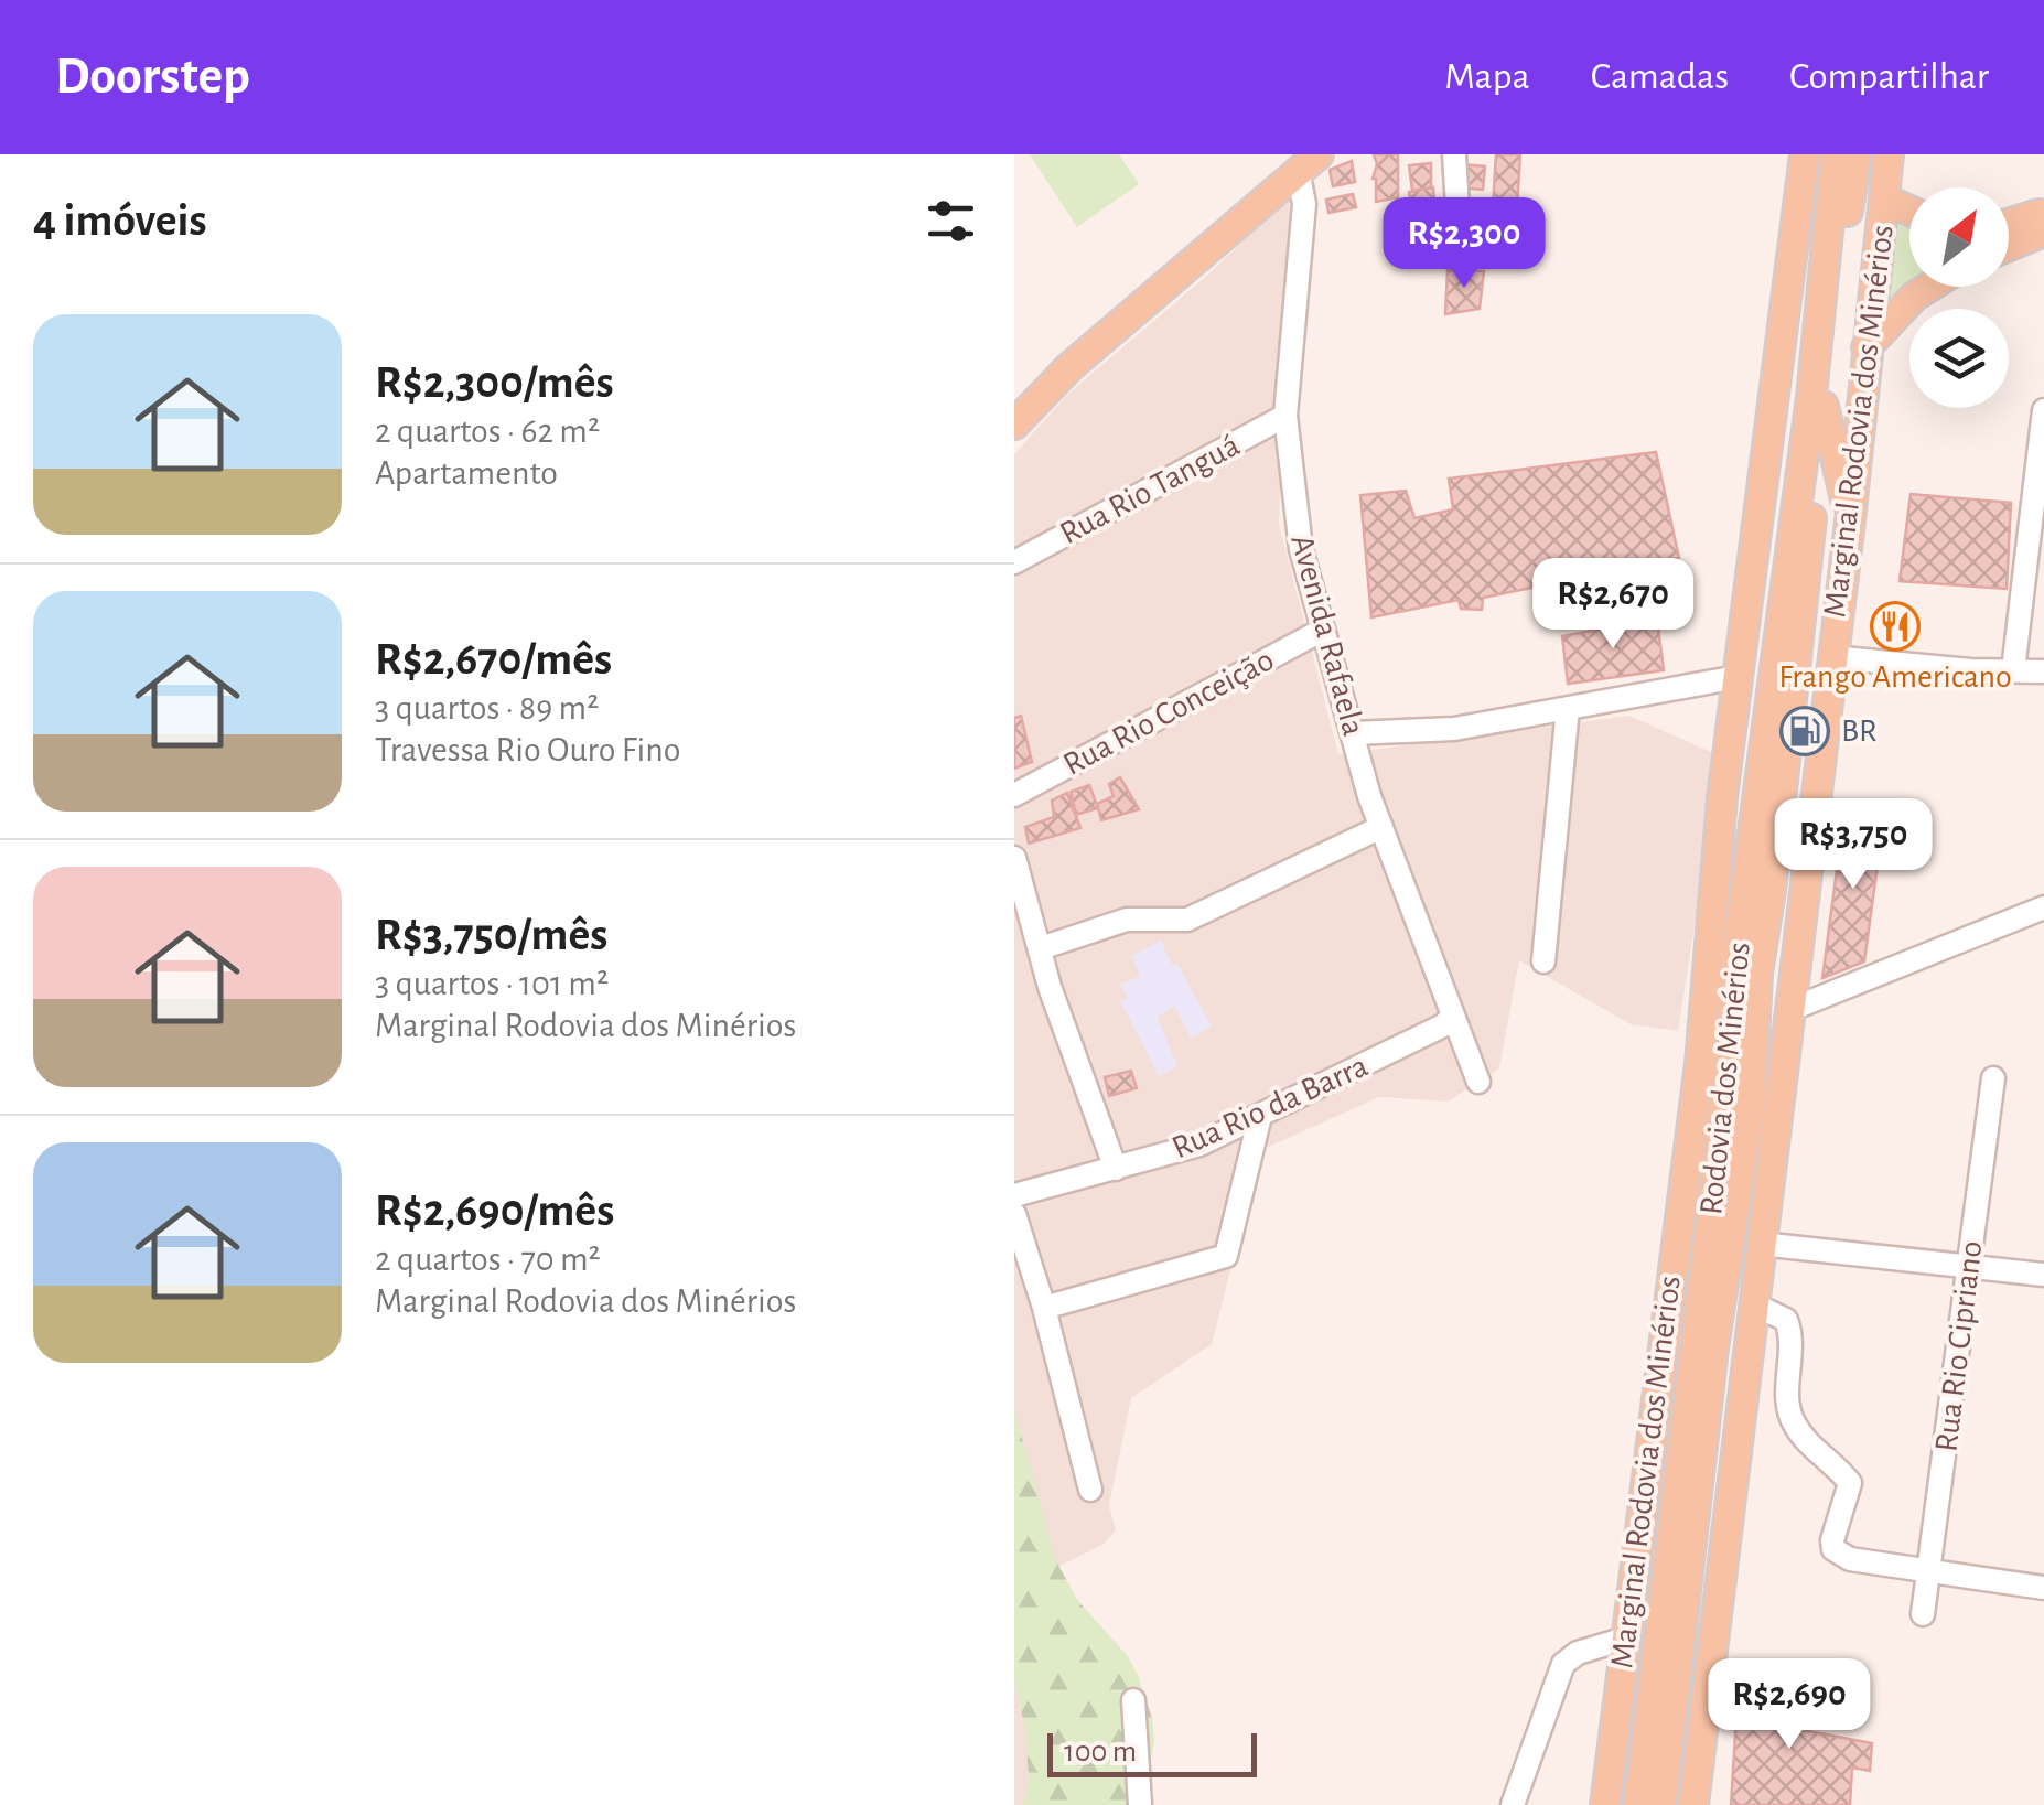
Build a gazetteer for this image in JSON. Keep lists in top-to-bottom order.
{
  "streets": {
    "main road": ["Marginal Rodovia dos Minérios", "Rodovia dos Minérios"],
    "street": [
      "Rua Rio Tanguá",
      "Avenida Rafaela",
      "Rua Rio Conceição",
      "Rua Rio da Barra",
      "Rua Rio Cipriano"
    ]
  },
  "crossings": [
    ["Rua Rio Tanguá", "Avenida Rafaela"],
    ["Avenida Rafaela", "Rua Rio Conceição"],
    ["Avenida Rafaela", "Rua Rio da Barra"]
  ],
  "places": {
    "restaurant": ["Frango Americano"],
    "fuel station": ["BR"]
  },
  "scale_bar": "100 m",
  "north": "top right",
  "page": {
    "header": "Doorstep",
    "nav": ["Mapa", "Camadas", "Compartilhar"],
    "heading": "4 imóveis",
    "price": [
      "R$2,300",
      "R$2,670",
      "R$3,750",
      "R$2,690"
    ],
    "list": [
      {
        "name": "R$2,300/mês",
        "note": "2 quartos · 62 m² · Apartamento"
      },
      {
        "name": "R$2,670/mês",
        "note": "3 quartos · 89 m² · Travessa Rio Ouro Fino"
      },
      {
        "name": "R$3,750/mês",
        "note": "3 quartos · 101 m² · Marginal Rodovia dos Minérios"
      },
      {
        "name": "R$2,690/mês",
        "note": "2 quartos · 70 m² · Marginal Rodovia dos Minérios"
      }
    ],
    "scale": "100 m"
  }
}
